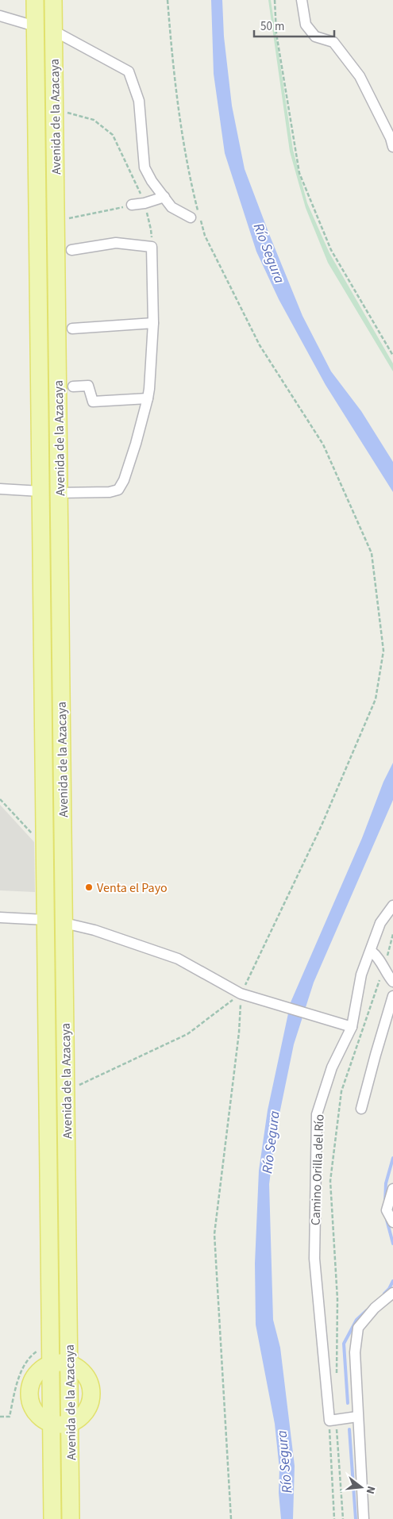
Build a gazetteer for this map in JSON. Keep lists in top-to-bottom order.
{
  "streets": {
    "main road": ["Avenida de la Azacaya"],
    "street": ["Camino Orilla del Río"]
  },
  "water": ["Río Segura"],
  "places": ["Venta el Payo"],
  "scale_bar": "50 m",
  "north": "right"
}
